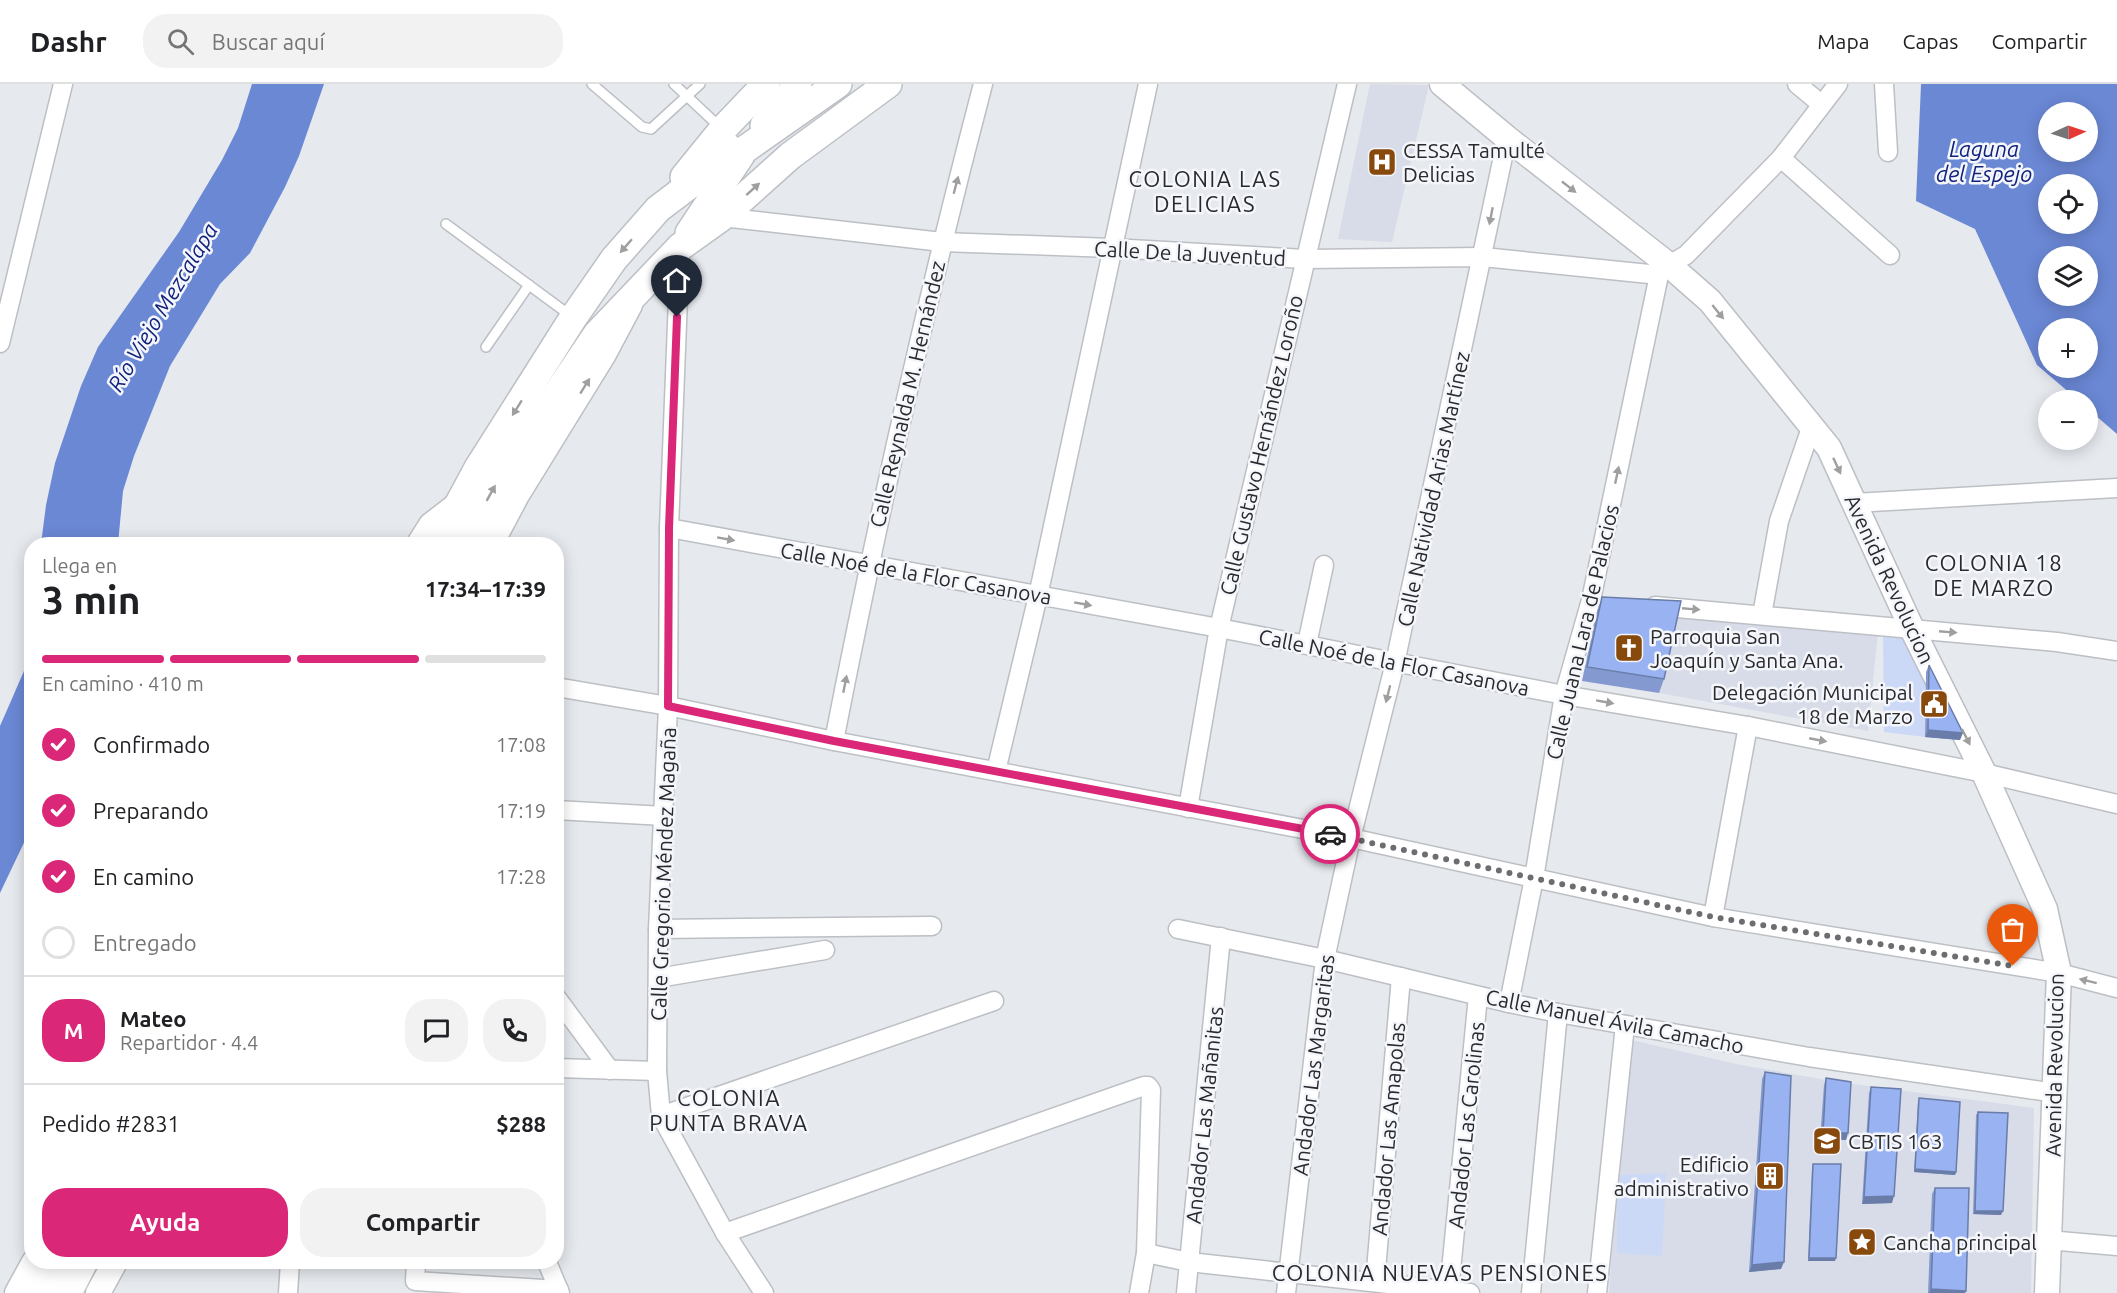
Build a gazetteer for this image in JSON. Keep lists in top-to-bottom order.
{
  "streets": {
    "street": [
      "Calle De la Juventud",
      "Calle Reynalda M. Hernández",
      "Calle Gustavo Hernández Loroño",
      "Calle Natividad Arias Martínez",
      "Calle Noé de la Flor Casanova",
      "Avenida Revolucion",
      "Calle Juana Lara de Palacios",
      "Calle Gregorio Méndez Magaña",
      "Calle Manuel Ávila Camacho",
      "Andador Las Margaritas",
      "Andador Las Mañanitas",
      "Andador Las Carolinas",
      "Andador Las Amapolas"
    ]
  },
  "crossings": [
    ["Calle De la Juventud", "Calle Reynalda M. Hernández"],
    ["Calle De la Juventud", "Calle Gustavo Hernández Loroño"],
    ["Calle De la Juventud", "Calle Natividad Arias Martínez"],
    ["Calle De la Juventud", "Avenida Revolucion"],
    ["Calle De la Juventud", "Calle Juana Lara de Palacios"],
    ["Calle Reynalda M. Hernández", "Calle Noé de la Flor Casanova"],
    ["Calle Gustavo Hernández Loroño", "Calle Noé de la Flor Casanova"],
    ["Calle Natividad Arias Martínez", "Calle Noé de la Flor Casanova"],
    ["Calle Natividad Arias Martínez", "Avenida Revolucion"],
    ["Calle Natividad Arias Martínez", "Andador Las Margaritas"],
    ["Calle Noé de la Flor Casanova", "Avenida Revolucion"],
    ["Calle Noé de la Flor Casanova", "Calle Juana Lara de Palacios"],
    ["Calle Noé de la Flor Casanova", "Calle Gregorio Méndez Magaña"],
    ["Avenida Revolucion", "Calle Juana Lara de Palacios"],
    ["Avenida Revolucion", "Calle Manuel Ávila Camacho"],
    ["Calle Juana Lara de Palacios", "Calle Manuel Ávila Camacho"],
    ["Calle Manuel Ávila Camacho", "Andador Las Margaritas"],
    ["Calle Manuel Ávila Camacho", "Andador Las Mañanitas"],
    ["Calle Manuel Ávila Camacho", "Andador Las Carolinas"],
    ["Calle Manuel Ávila Camacho", "Andador Las Amapolas"]
  ],
  "one_way": [
    "Calle Reynalda M. Hernández",
    "Calle Natividad Arias Martínez",
    "Avenida Revolucion",
    "Calle Juana Lara de Palacios"
  ],
  "districts": [
    "COLONIA LAS DELICIAS",
    "COLONIA 18 DE MARZO",
    "COLONIA PUNTA BRAVA",
    "COLONIA NUEVAS PENSIONES"
  ],
  "water": ["Laguna del Espejo", "Río Viejo Mezcalapa"],
  "places": {
    "hospital": ["CESSA Tamulté Delicias"],
    "church": ["Parroquia San Joaquín y Santa Ana."],
    "public building": ["Delegación Municipal 18 de Marzo"],
    "school or university": ["CBTIS 163"],
    "building": ["Edificio administrativo"],
    "place": ["Cancha principal"]
  },
  "north": "right",
  "page": {
    "header": "Dashr",
    "search": "Buscar aquí",
    "nav": ["Mapa", "Capas", "Compartir"],
    "map_buttons": ["+", "−"],
    "heading": ["3 min", "Llega en", "17:34–17:39"],
    "panel": [
      "Mateo",
      "Repartidor · 4.4",
      "Pedido #2831",
      "$288"
    ],
    "bar": "En camino · 410 m",
    "list": [
      ["Confirmado", "17:08"],
      ["Preparando", "17:19"],
      ["En camino", "17:28"],
      "Entregado"
    ],
    "round": "M",
    "buttons": ["Ayuda", "Compartir"]
  }
}
